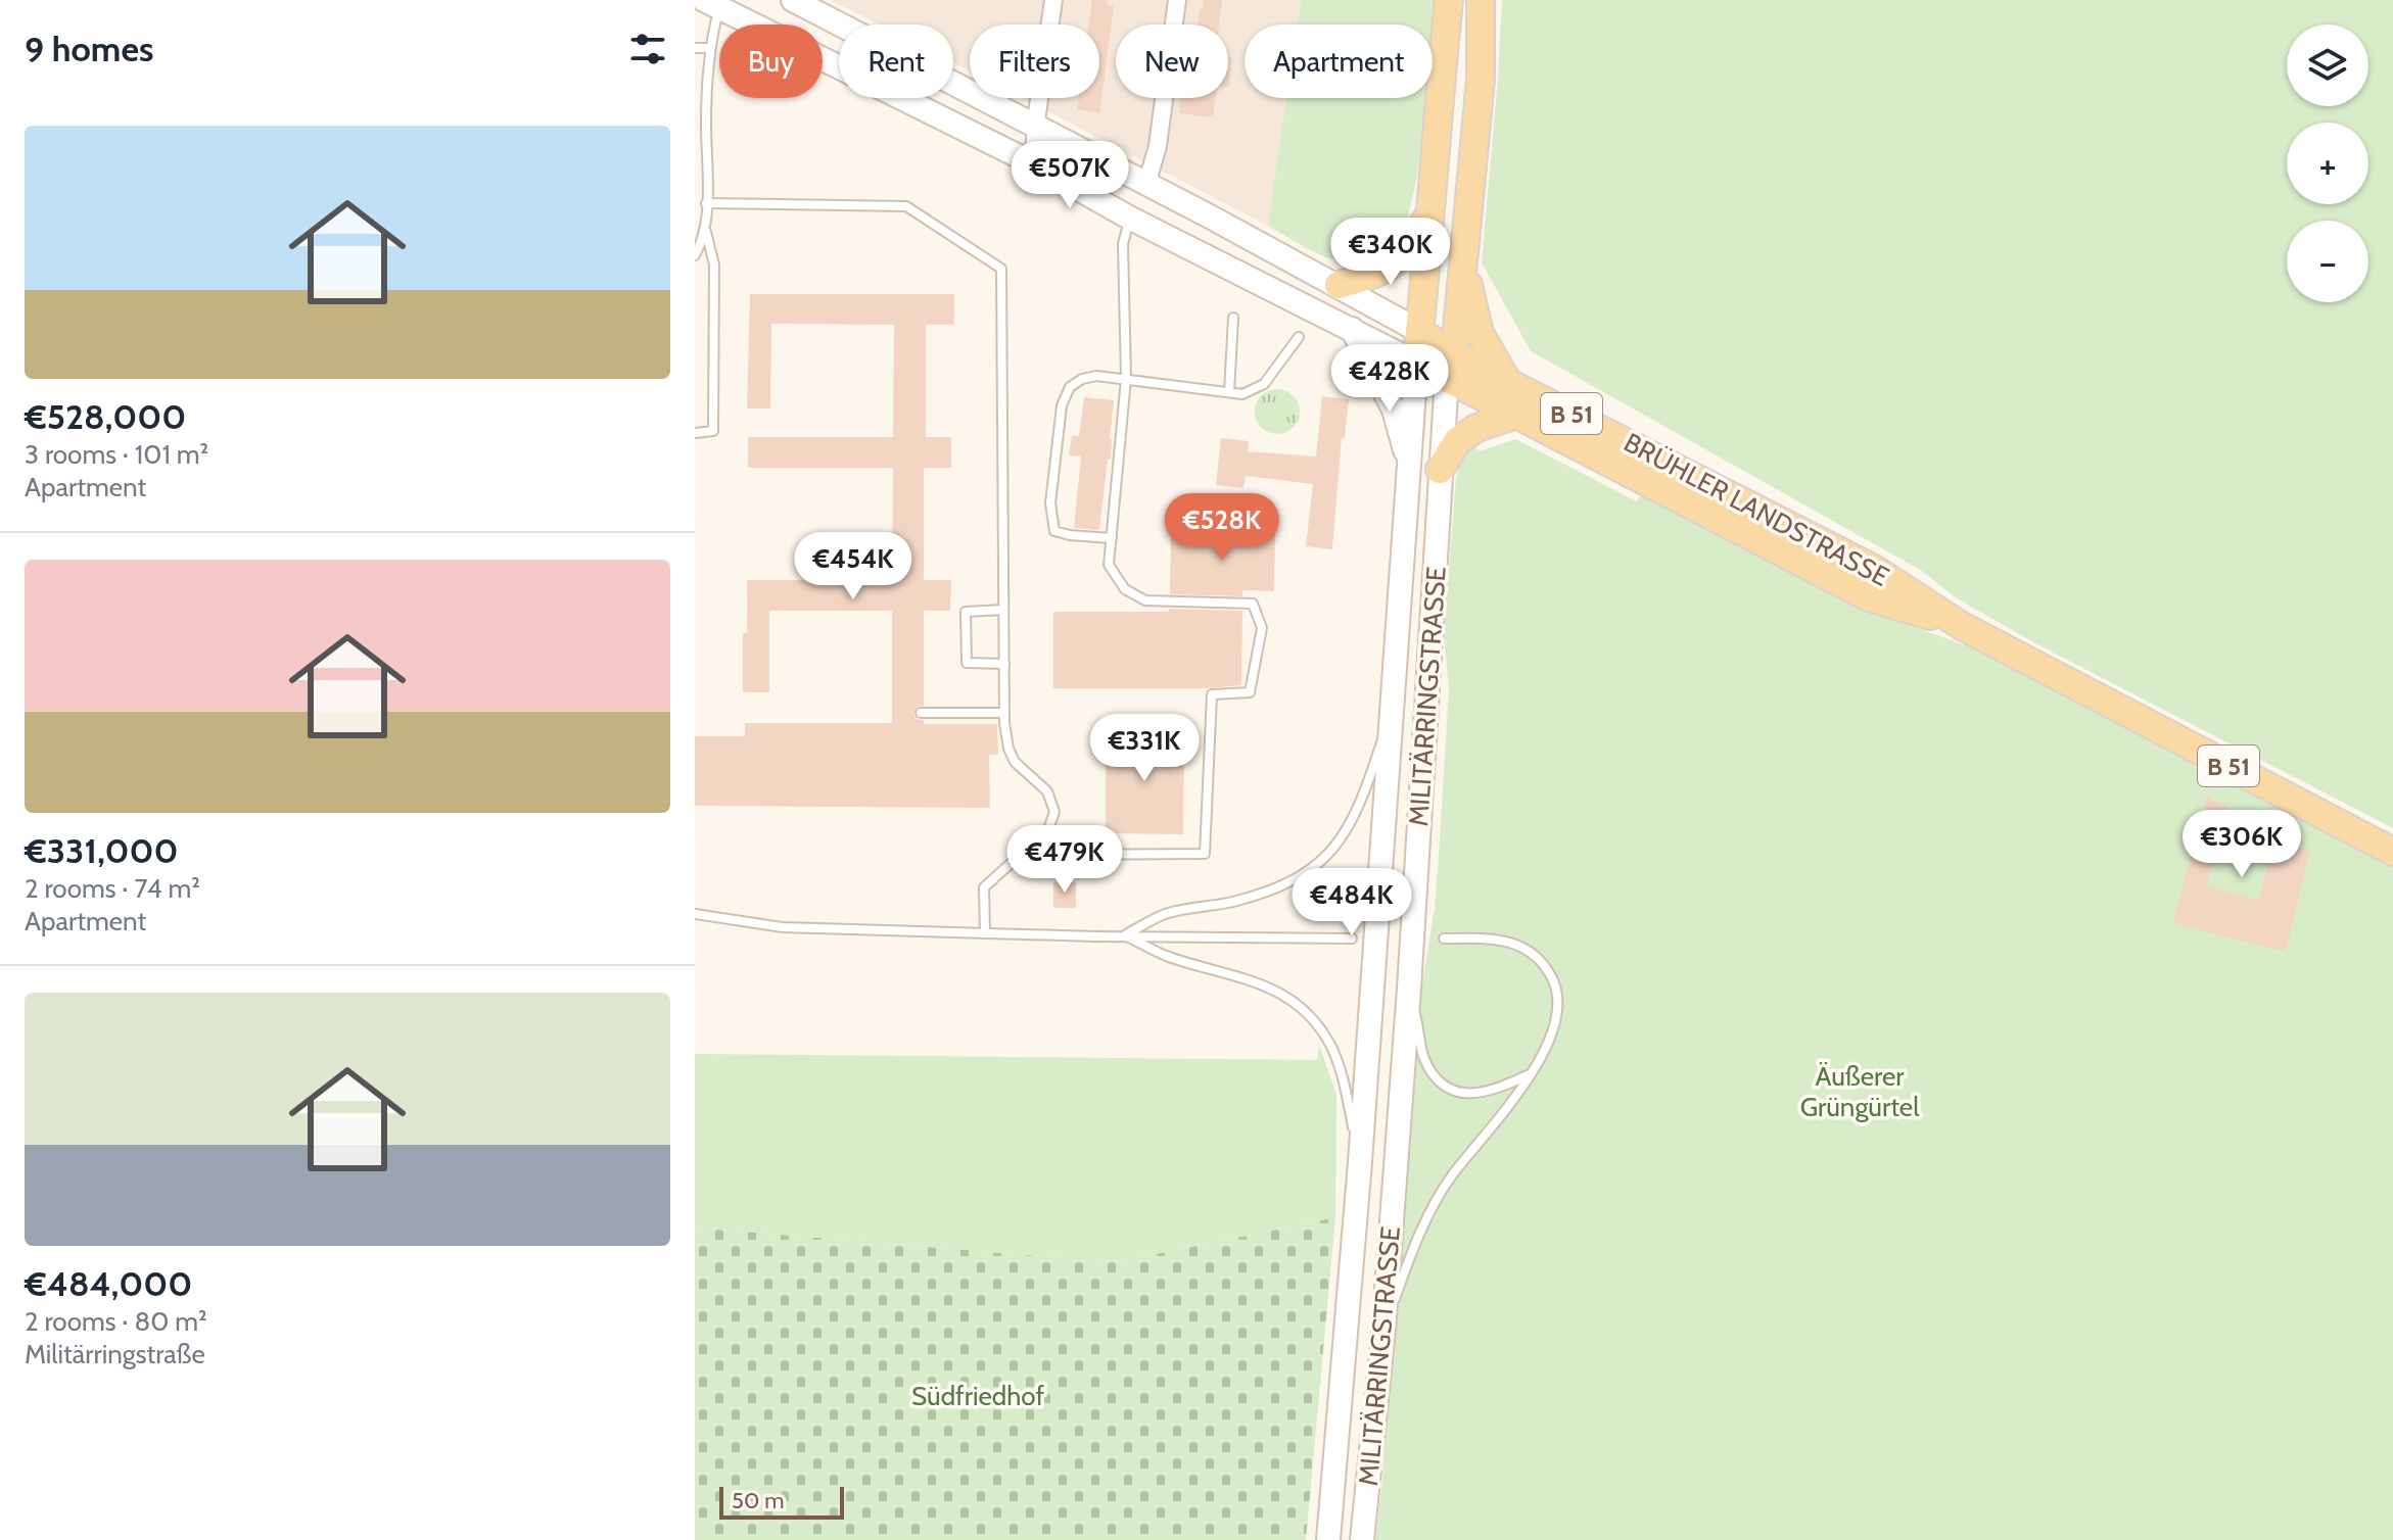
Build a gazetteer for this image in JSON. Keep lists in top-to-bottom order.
{
  "streets": {
    "main road": ["B 51", "BRÜHLER LANDSTRASSE", "MILITÄRRINGSTRASSE"]
  },
  "crossings": [
    ["B 51", "BRÜHLER LANDSTRASSE"],
    ["B 51", "MILITÄRRINGSTRASSE"],
    ["BRÜHLER LANDSTRASSE", "MILITÄRRINGSTRASSE"]
  ],
  "parks": ["Äußerer Grüngürtel", "Südfriedhof"],
  "scale_bar": "50 m",
  "page": {
    "heading": "9 homes",
    "map_buttons": ["+", "−"],
    "chip": [
      "Buy",
      "Rent",
      "Filters",
      "New",
      "Apartment"
    ],
    "list": [
      {
        "name": "€528,000",
        "note": "3 rooms · 101 m² · Apartment"
      },
      {
        "name": "€331,000",
        "note": "2 rooms · 74 m² · Apartment"
      },
      {
        "name": "€484,000",
        "note": "2 rooms · 80 m² · Militärringstraße"
      }
    ],
    "price": [
      "€507K",
      "€340K",
      "€428K",
      "€528K",
      "€454K",
      "€331K",
      "€306K",
      "€479K",
      "€484K"
    ],
    "scale": "50 m"
  }
}
